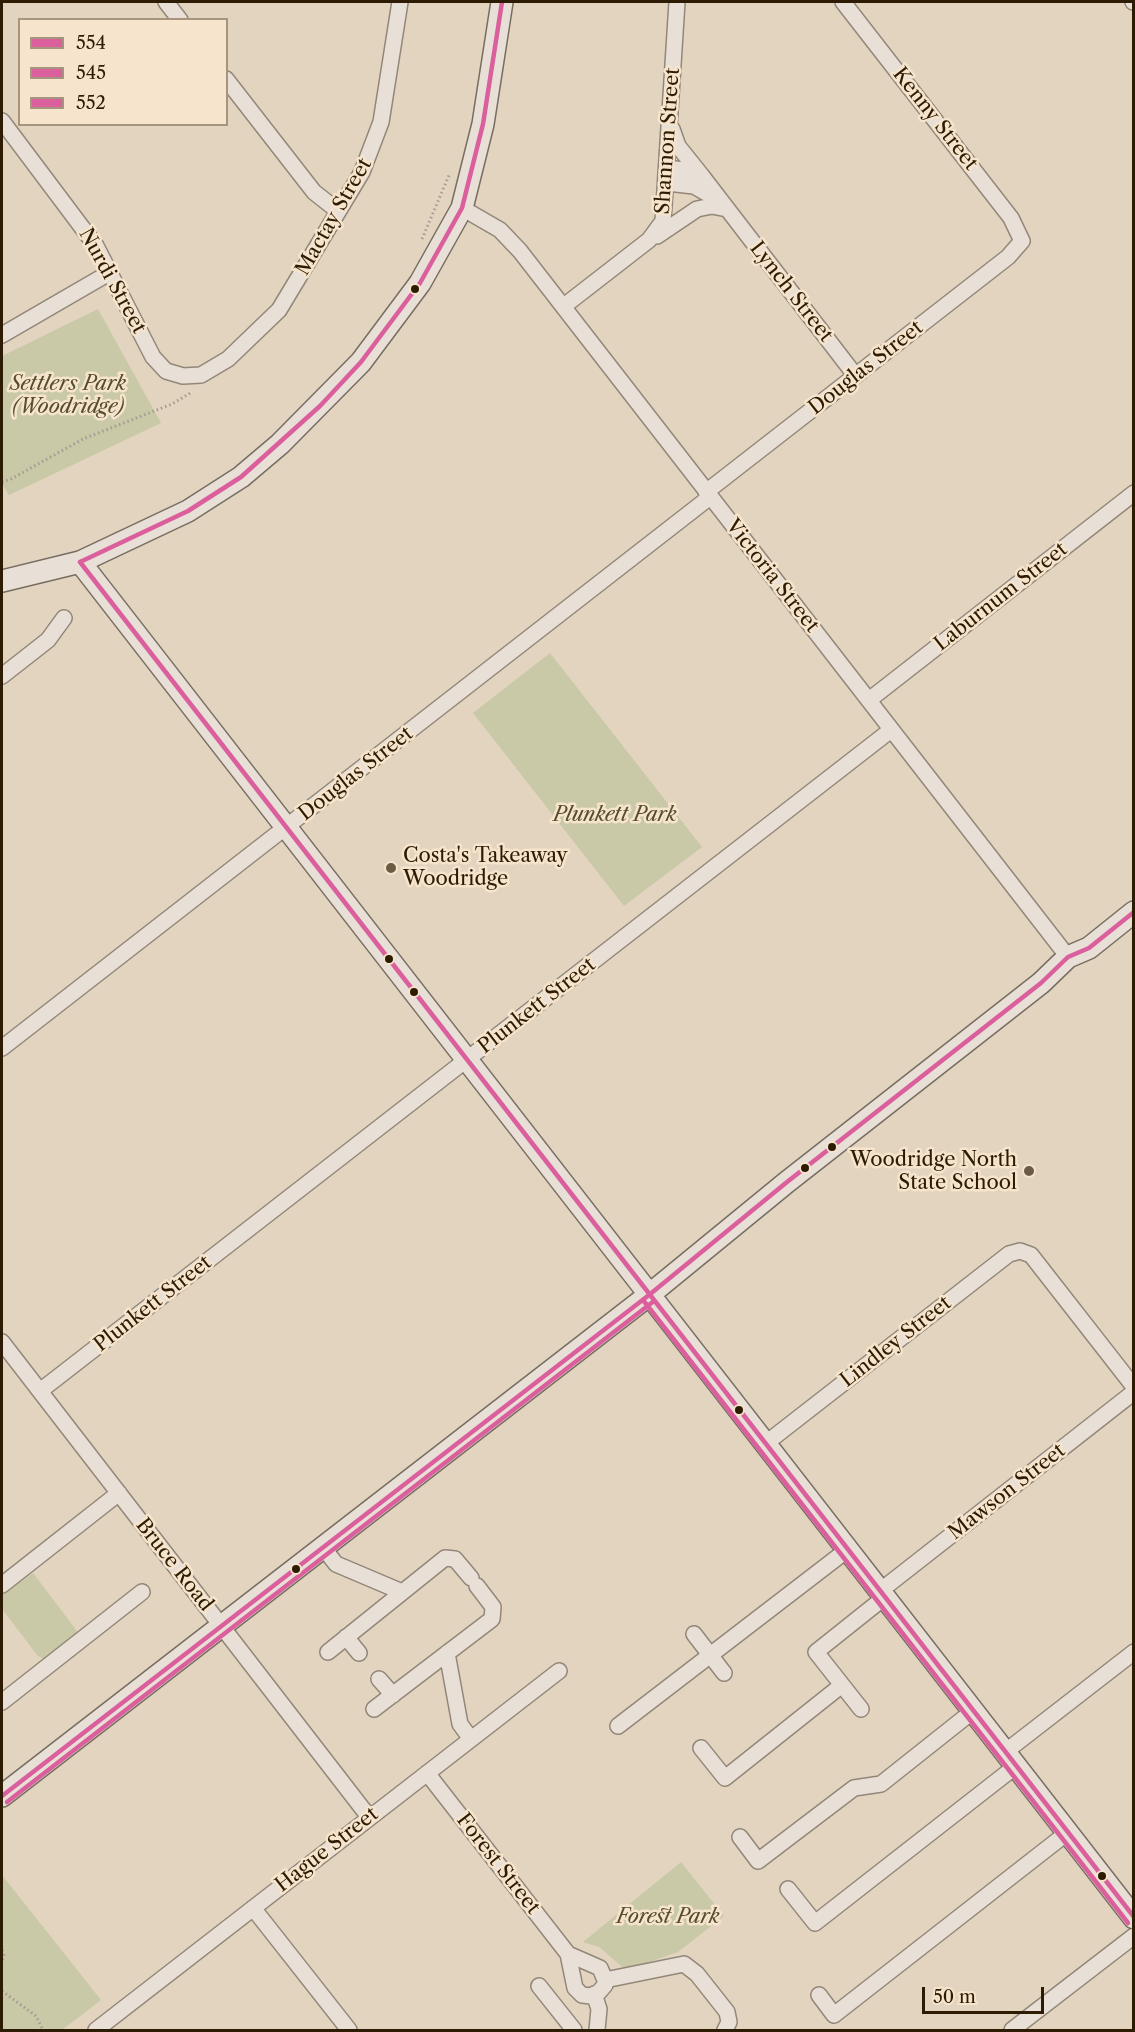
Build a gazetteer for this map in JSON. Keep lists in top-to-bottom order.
{
  "streets": {
    "street": [
      "Kenny Street",
      "Shannon Street",
      "Mactay Street",
      "Nurdi Street",
      "Lynch Street",
      "Douglas Street",
      "Victoria Street",
      "Laburnum Street",
      "Plunkett Street",
      "Lindley Street",
      "Mawson Street",
      "Bruce Road",
      "Hague Street",
      "Forest Street"
    ]
  },
  "crossings": [
    ["Kenny Street", "Douglas Street"],
    ["Shannon Street", "Lynch Street"],
    ["Shannon Street", "Victoria Street"],
    ["Mactay Street", "Nurdi Street"],
    ["Lynch Street", "Douglas Street"],
    ["Douglas Street", "Victoria Street"],
    ["Victoria Street", "Laburnum Street"],
    ["Victoria Street", "Plunkett Street"],
    ["Plunkett Street", "Bruce Road"],
    ["Bruce Road", "Hague Street"],
    ["Hague Street", "Forest Street"]
  ],
  "parks": ["Settlers Park (Woodridge)", "Plunkett Park", "Forest Park"],
  "places": ["Costa's Takeaway Woodridge", "Woodridge North State School"],
  "lines": ["transit line 554", "transit line 552", "transit line 545"],
  "legend": ["554", "545", "552"],
  "scale_bar": "50 m"
}
